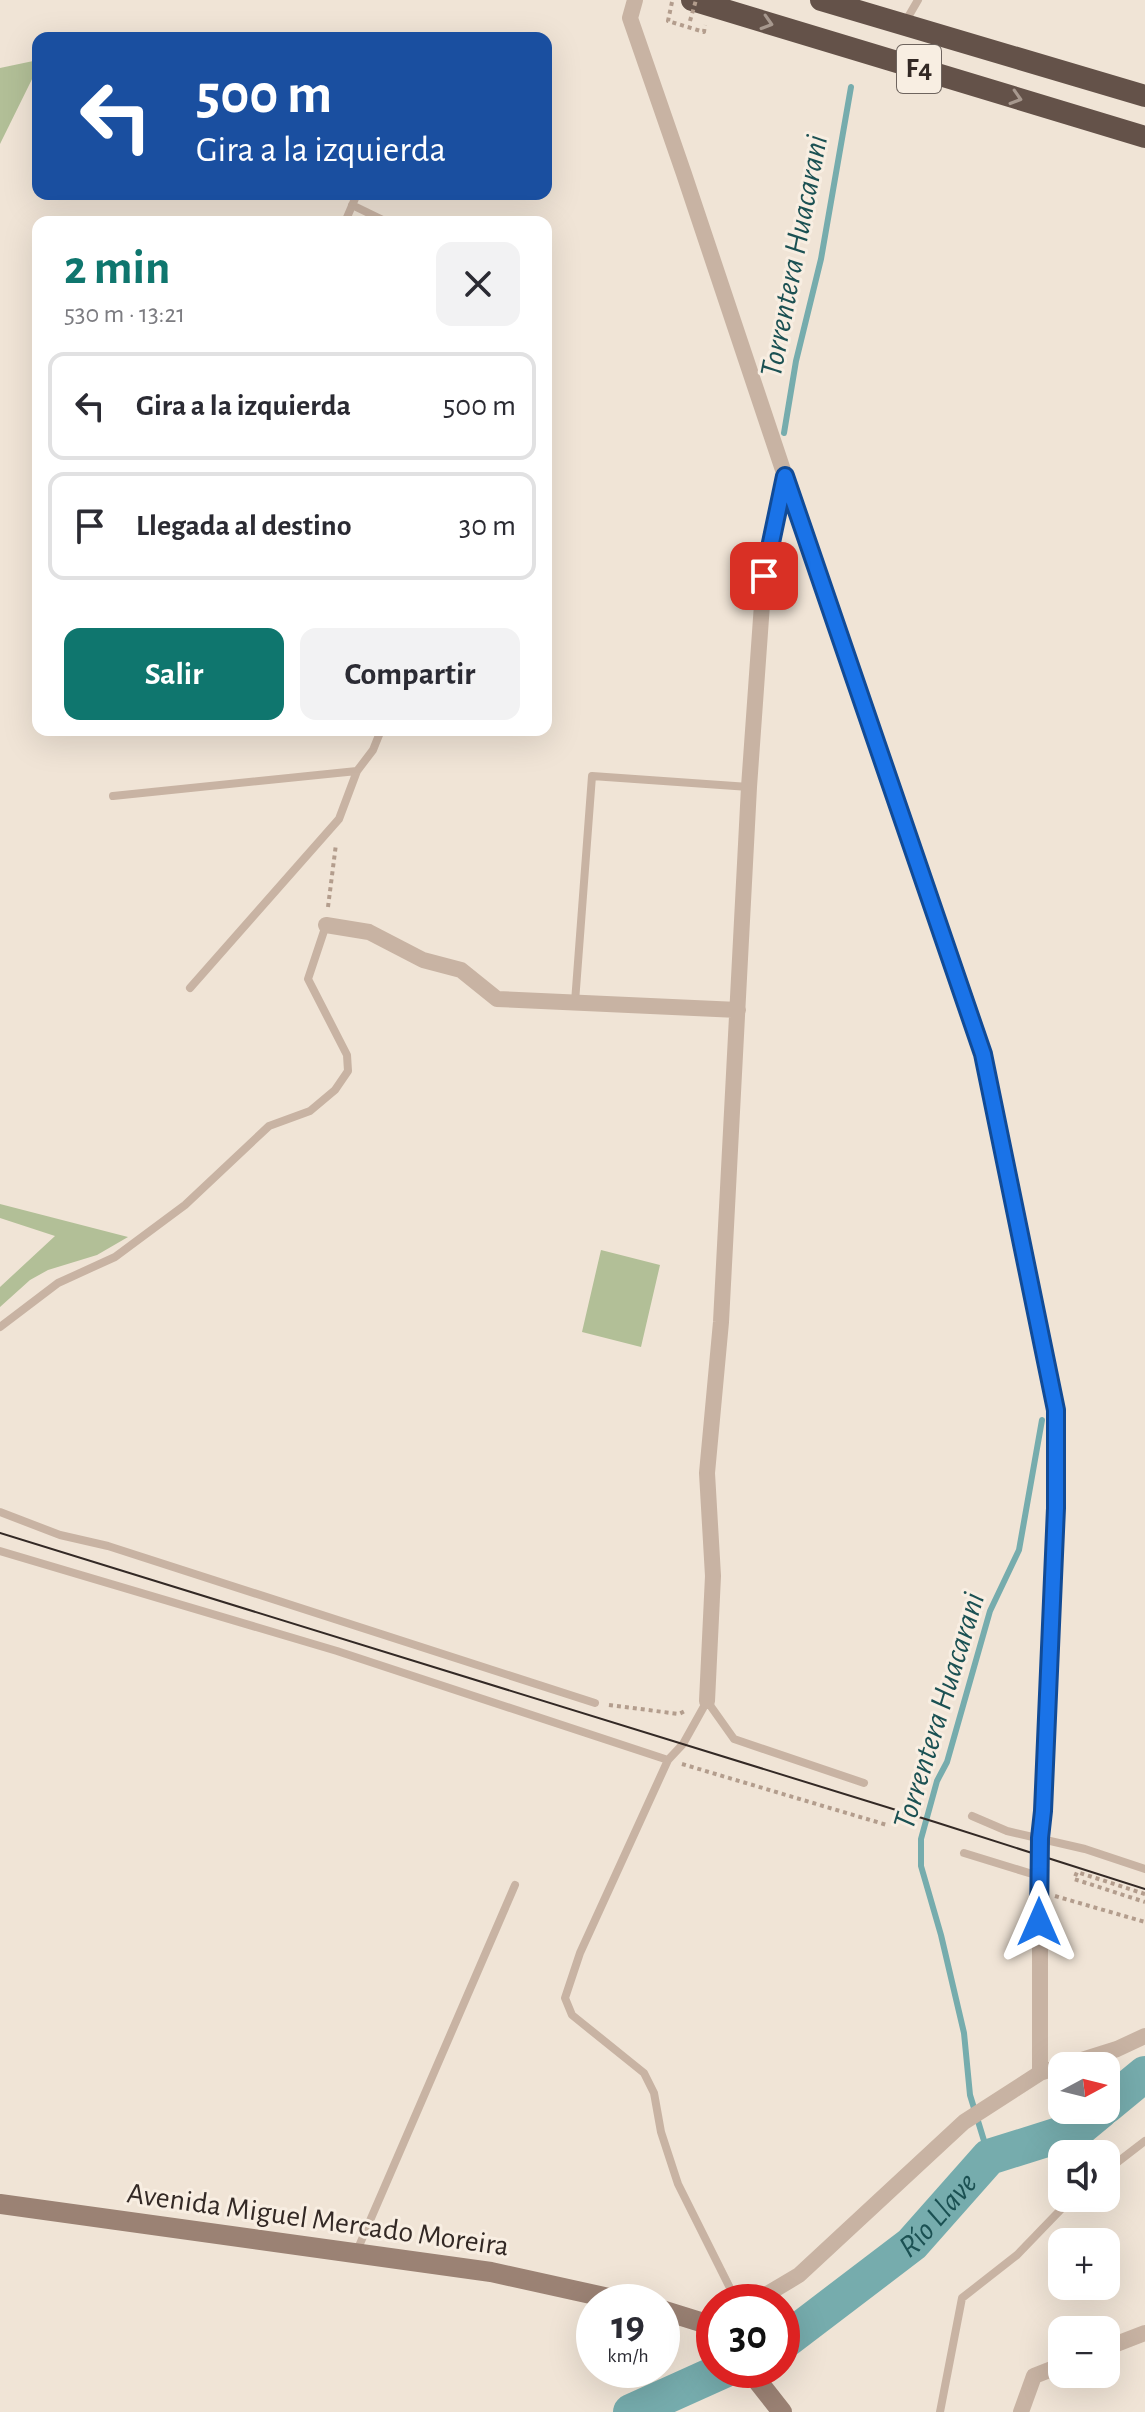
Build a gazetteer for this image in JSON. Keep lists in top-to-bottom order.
{
  "streets": {
    "highway": ["F4"],
    "main road": ["Avenida Miguel Mercado Moreira"]
  },
  "water": ["Torrentera Huacarani", "Río Llave"],
  "north": "right",
  "page": {
    "turn": ["500 m", "Gira a la izquierda"],
    "heading": ["2 min", "530 m · 13:21"],
    "list": [
      {
        "name": "Gira a la izquierda",
        "value": "500 m"
      },
      {
        "name": "Llegada al destino",
        "value": "30 m"
      }
    ],
    "buttons": ["Salir", "Compartir"],
    "map_buttons": ["+", "−"],
    "speed": "19 km/h",
    "limit": "30"
  }
}
